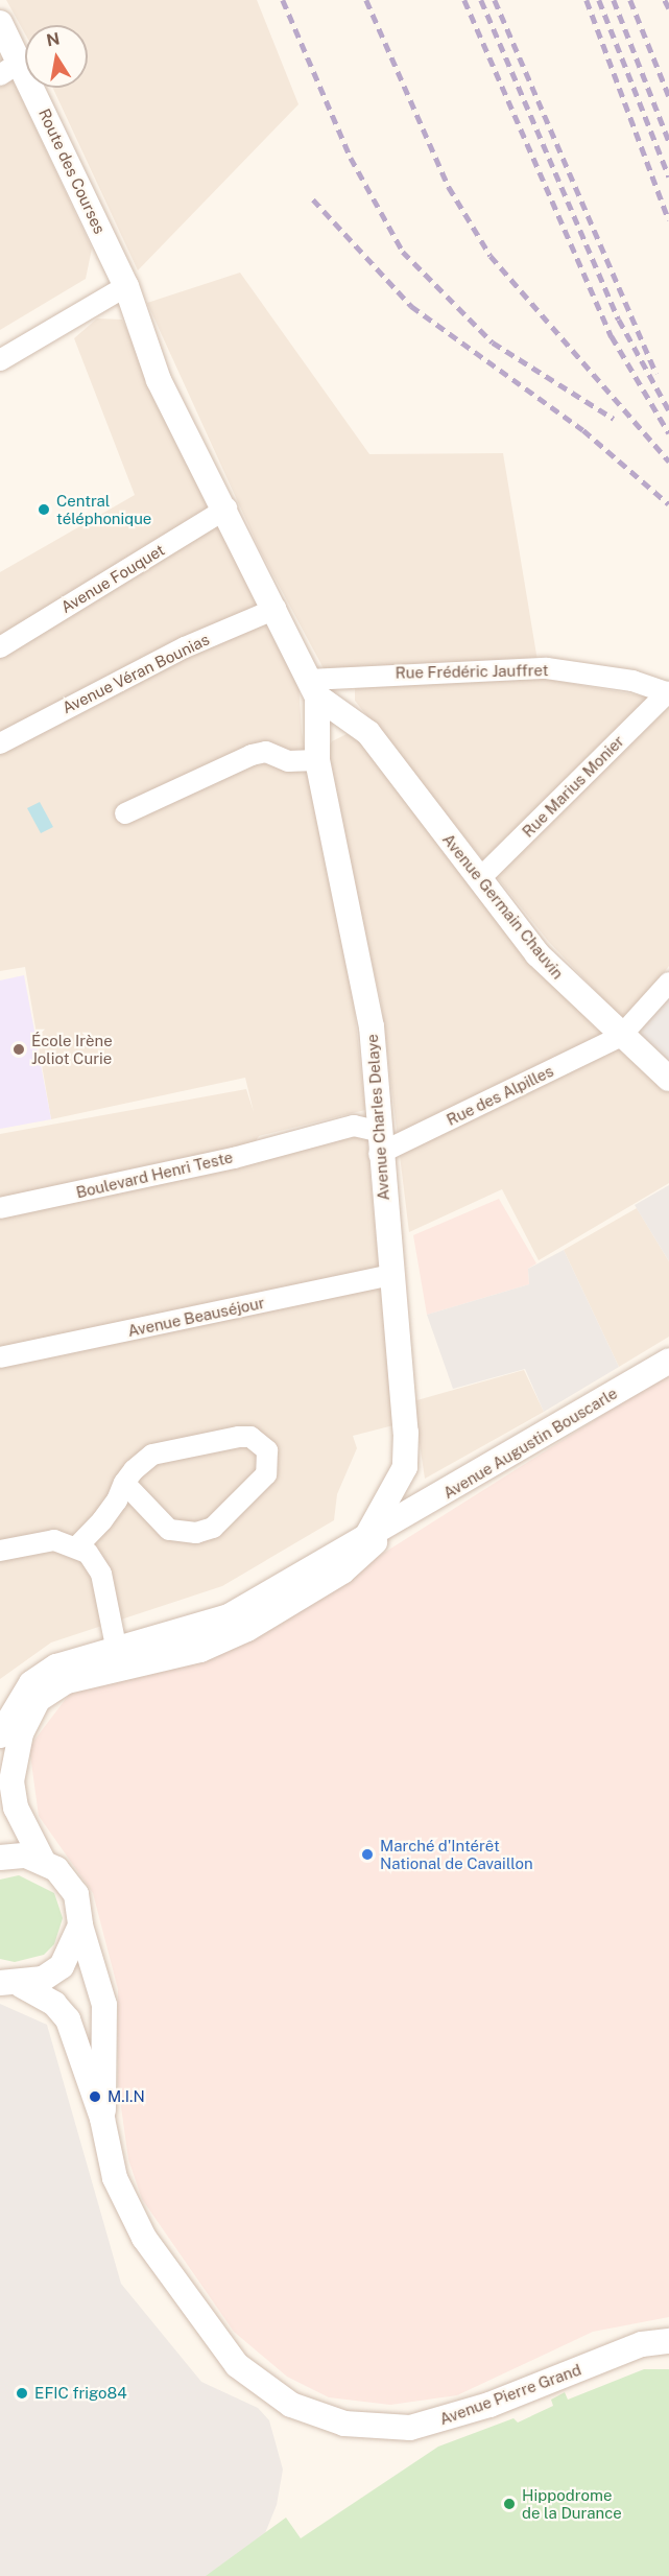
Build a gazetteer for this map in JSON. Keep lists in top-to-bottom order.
{
  "streets": {
    "street": [
      "Route des Courses",
      "Avenue Fouquet",
      "Rue Frédéric Jauffret",
      "Avenue Véran Bounias",
      "Rue Marius Monier",
      "Avenue Germain Chauvin",
      "Rue des Alpilles",
      "Avenue Charles Delaye",
      "Boulevard Henri Teste",
      "Avenue Beauséjour",
      "Avenue Augustin Bouscarle",
      "Avenue Pierre Grand"
    ]
  },
  "crossings": [
    ["Route des Courses", "Avenue Fouquet"],
    ["Route des Courses", "Rue Frédéric Jauffret"],
    ["Route des Courses", "Avenue Véran Bounias"],
    ["Route des Courses", "Avenue Germain Chauvin"],
    ["Route des Courses", "Avenue Charles Delaye"],
    ["Rue Frédéric Jauffret", "Rue Marius Monier"],
    ["Rue Frédéric Jauffret", "Avenue Germain Chauvin"],
    ["Rue Frédéric Jauffret", "Avenue Charles Delaye"],
    ["Rue Marius Monier", "Avenue Germain Chauvin"],
    ["Avenue Germain Chauvin", "Rue des Alpilles"],
    ["Avenue Germain Chauvin", "Avenue Charles Delaye"],
    ["Rue des Alpilles", "Avenue Charles Delaye"],
    ["Rue des Alpilles", "Boulevard Henri Teste"],
    ["Avenue Charles Delaye", "Boulevard Henri Teste"],
    ["Avenue Charles Delaye", "Avenue Beauséjour"],
    ["Avenue Charles Delaye", "Avenue Augustin Bouscarle"]
  ],
  "places": [
    "Central téléphonique",
    "École Irène Joliot Curie",
    "Marché d'Intérêt National de Cavaillon",
    "M.I.N",
    "EFIC frigo84",
    "Hippodrome de la Durance"
  ],
  "north": "top"
}
